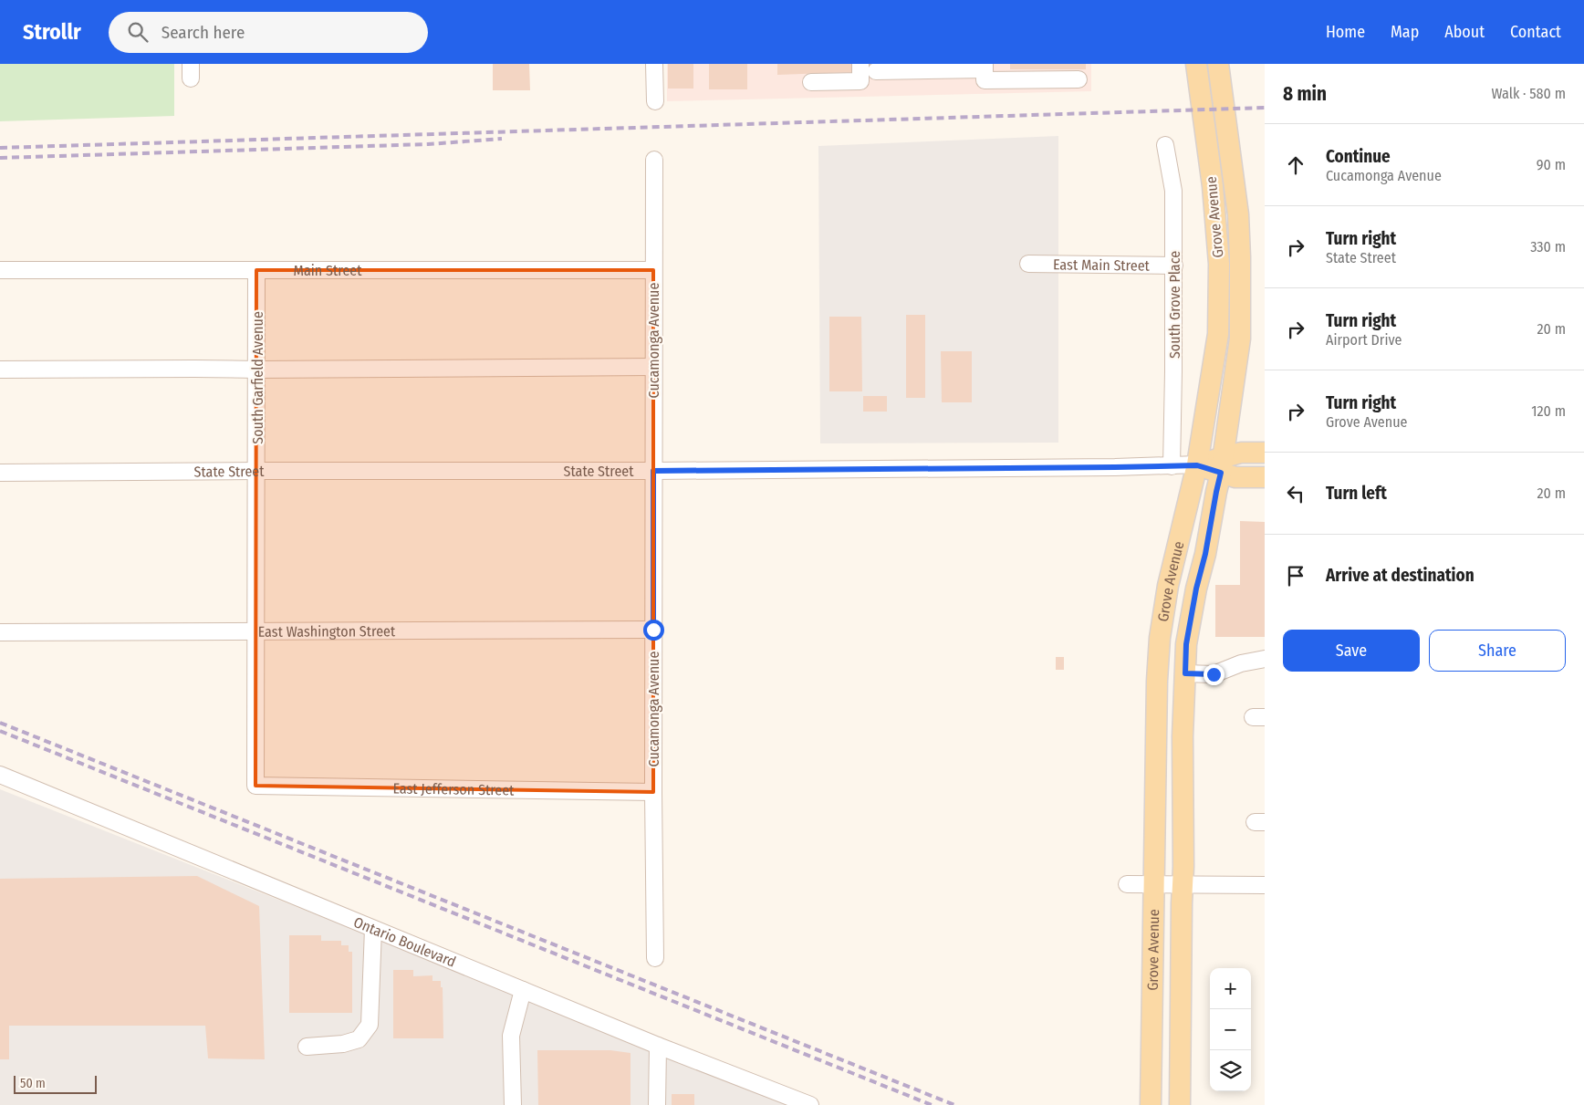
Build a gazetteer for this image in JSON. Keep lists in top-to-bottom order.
{
  "streets": {
    "main road": ["Grove Avenue"],
    "street": [
      "East Main Street",
      "Main Street",
      "South Grove Place",
      "Cucamonga Avenue",
      "South Garfield Avenue",
      "State Street",
      "East Washington Street",
      "East Jefferson Street",
      "Ontario Boulevard"
    ]
  },
  "crossings": [
    ["Grove Avenue", "State Street"],
    ["East Main Street", "South Grove Place"],
    ["Main Street", "Cucamonga Avenue"],
    ["Main Street", "South Garfield Avenue"],
    ["South Grove Place", "State Street"],
    ["Cucamonga Avenue", "State Street"],
    ["Cucamonga Avenue", "East Washington Street"],
    ["Cucamonga Avenue", "East Jefferson Street"],
    ["South Garfield Avenue", "State Street"],
    ["South Garfield Avenue", "East Washington Street"],
    ["South Garfield Avenue", "East Jefferson Street"]
  ],
  "scale_bar": "50 m",
  "page": {
    "header": "Strollr",
    "search": "Search here",
    "nav": [
      "Home",
      "Map",
      "About",
      "Contact"
    ],
    "heading": ["8 min", "Walk · 580 m"],
    "list": [
      ["Continue", "Cucamonga Avenue", "90 m"],
      ["Turn right", "State Street", "330 m"],
      ["Turn right", "Airport Drive", "20 m"],
      ["Turn right", "Grove Avenue", "120 m"],
      ["Turn left", "20 m"],
      "Arrive at destination"
    ],
    "buttons": ["Save", "Share"],
    "map_buttons": ["+", "−"],
    "scale": "50 m"
  }
}
